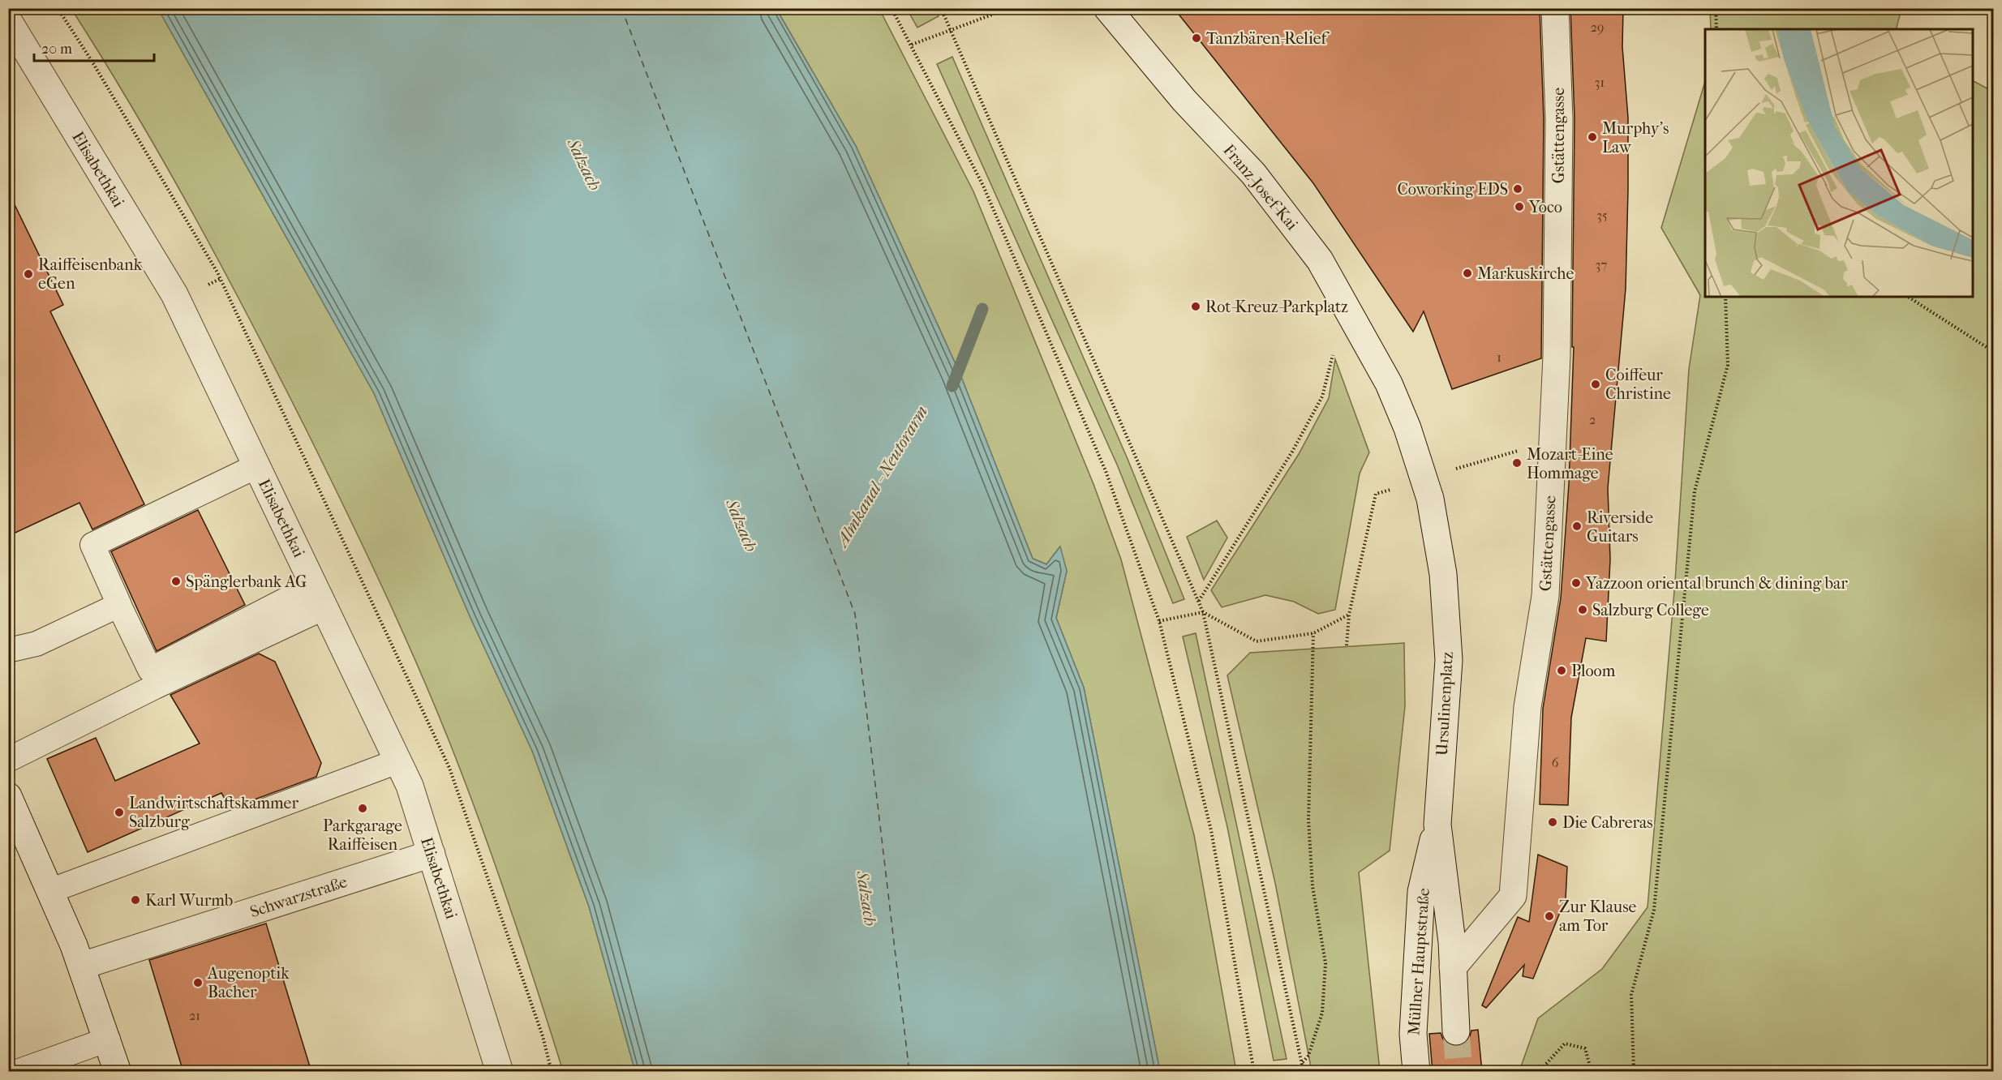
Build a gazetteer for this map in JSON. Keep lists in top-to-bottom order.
{
  "streets": {
    "street": [
      "Gstättengasse",
      "Elisabethkai",
      "Franz-Josef-Kai",
      "Ursulinenplatz",
      "Schwarzstraße",
      "Müllner Hauptstraße"
    ]
  },
  "crossings": [
    ["Gstättengasse", "Ursulinenplatz"],
    ["Elisabethkai", "Schwarzstraße"],
    ["Franz-Josef-Kai", "Ursulinenplatz"],
    ["Ursulinenplatz", "Müllner Hauptstraße"]
  ],
  "water": ["Salzach", "Almkanal - Neutorarm"],
  "places": [
    "Tanzbären-Relief",
    "Murphy's Law",
    "Coworking EDS",
    "Yoco",
    "Markuskirche",
    "Raiffeisenbank eGen",
    "Rot-Kreuz-Parkplatz",
    "Coiffeur Christine",
    "Mozart-Eine Hommage",
    "Riverside Guitars",
    "Spänglerbank AG",
    "Yazzoon oriental brunch & dining bar",
    "Salzburg College",
    "Ploom",
    "Parkgarage Raiffeisen",
    "Landwirtschaftskammer Salzburg",
    "Die Cabreras",
    "Karl Wurmb",
    "Zur Klause am Tor",
    "Augenoptik Bacher"
  ],
  "house_numbers": [
    "29",
    "31",
    "35",
    "37",
    "1",
    "2",
    "6",
    "21"
  ],
  "scale_bar": "20 m"
}
